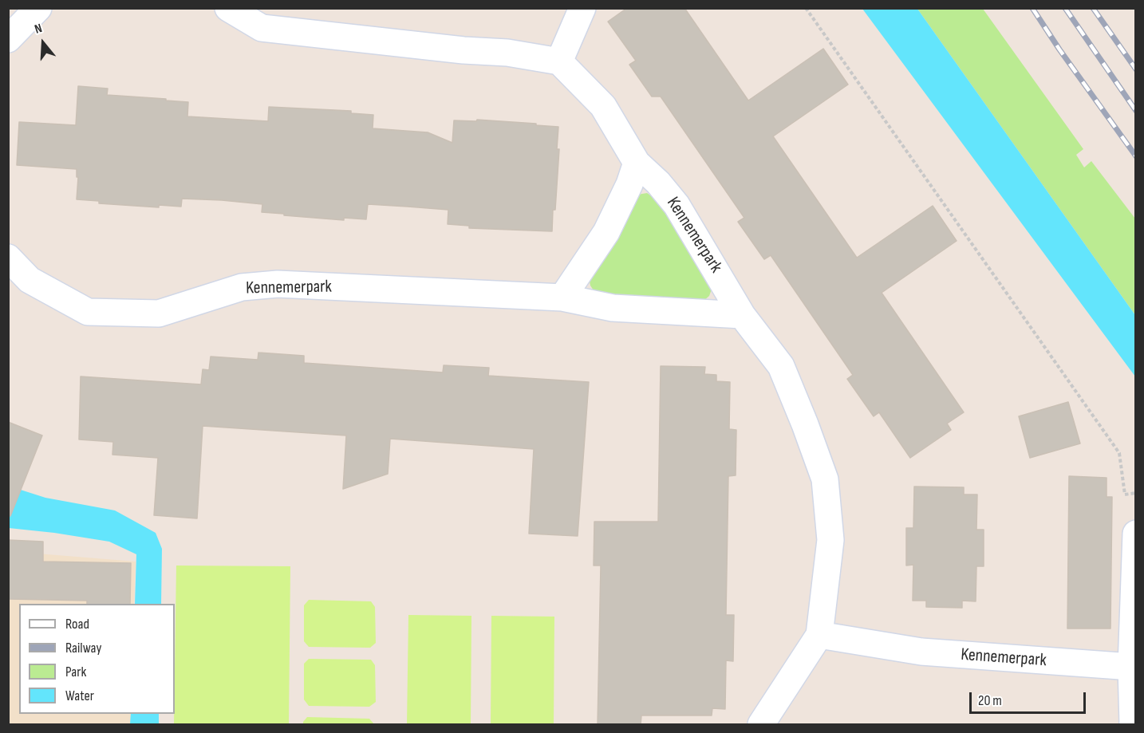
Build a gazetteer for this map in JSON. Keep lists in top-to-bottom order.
{
  "streets": {
    "street": ["Kennemerpark"]
  },
  "legend": [
    "Road",
    "Railway",
    "Park",
    "Water"
  ],
  "scale_bar": "20 m",
  "north": "top"
}
